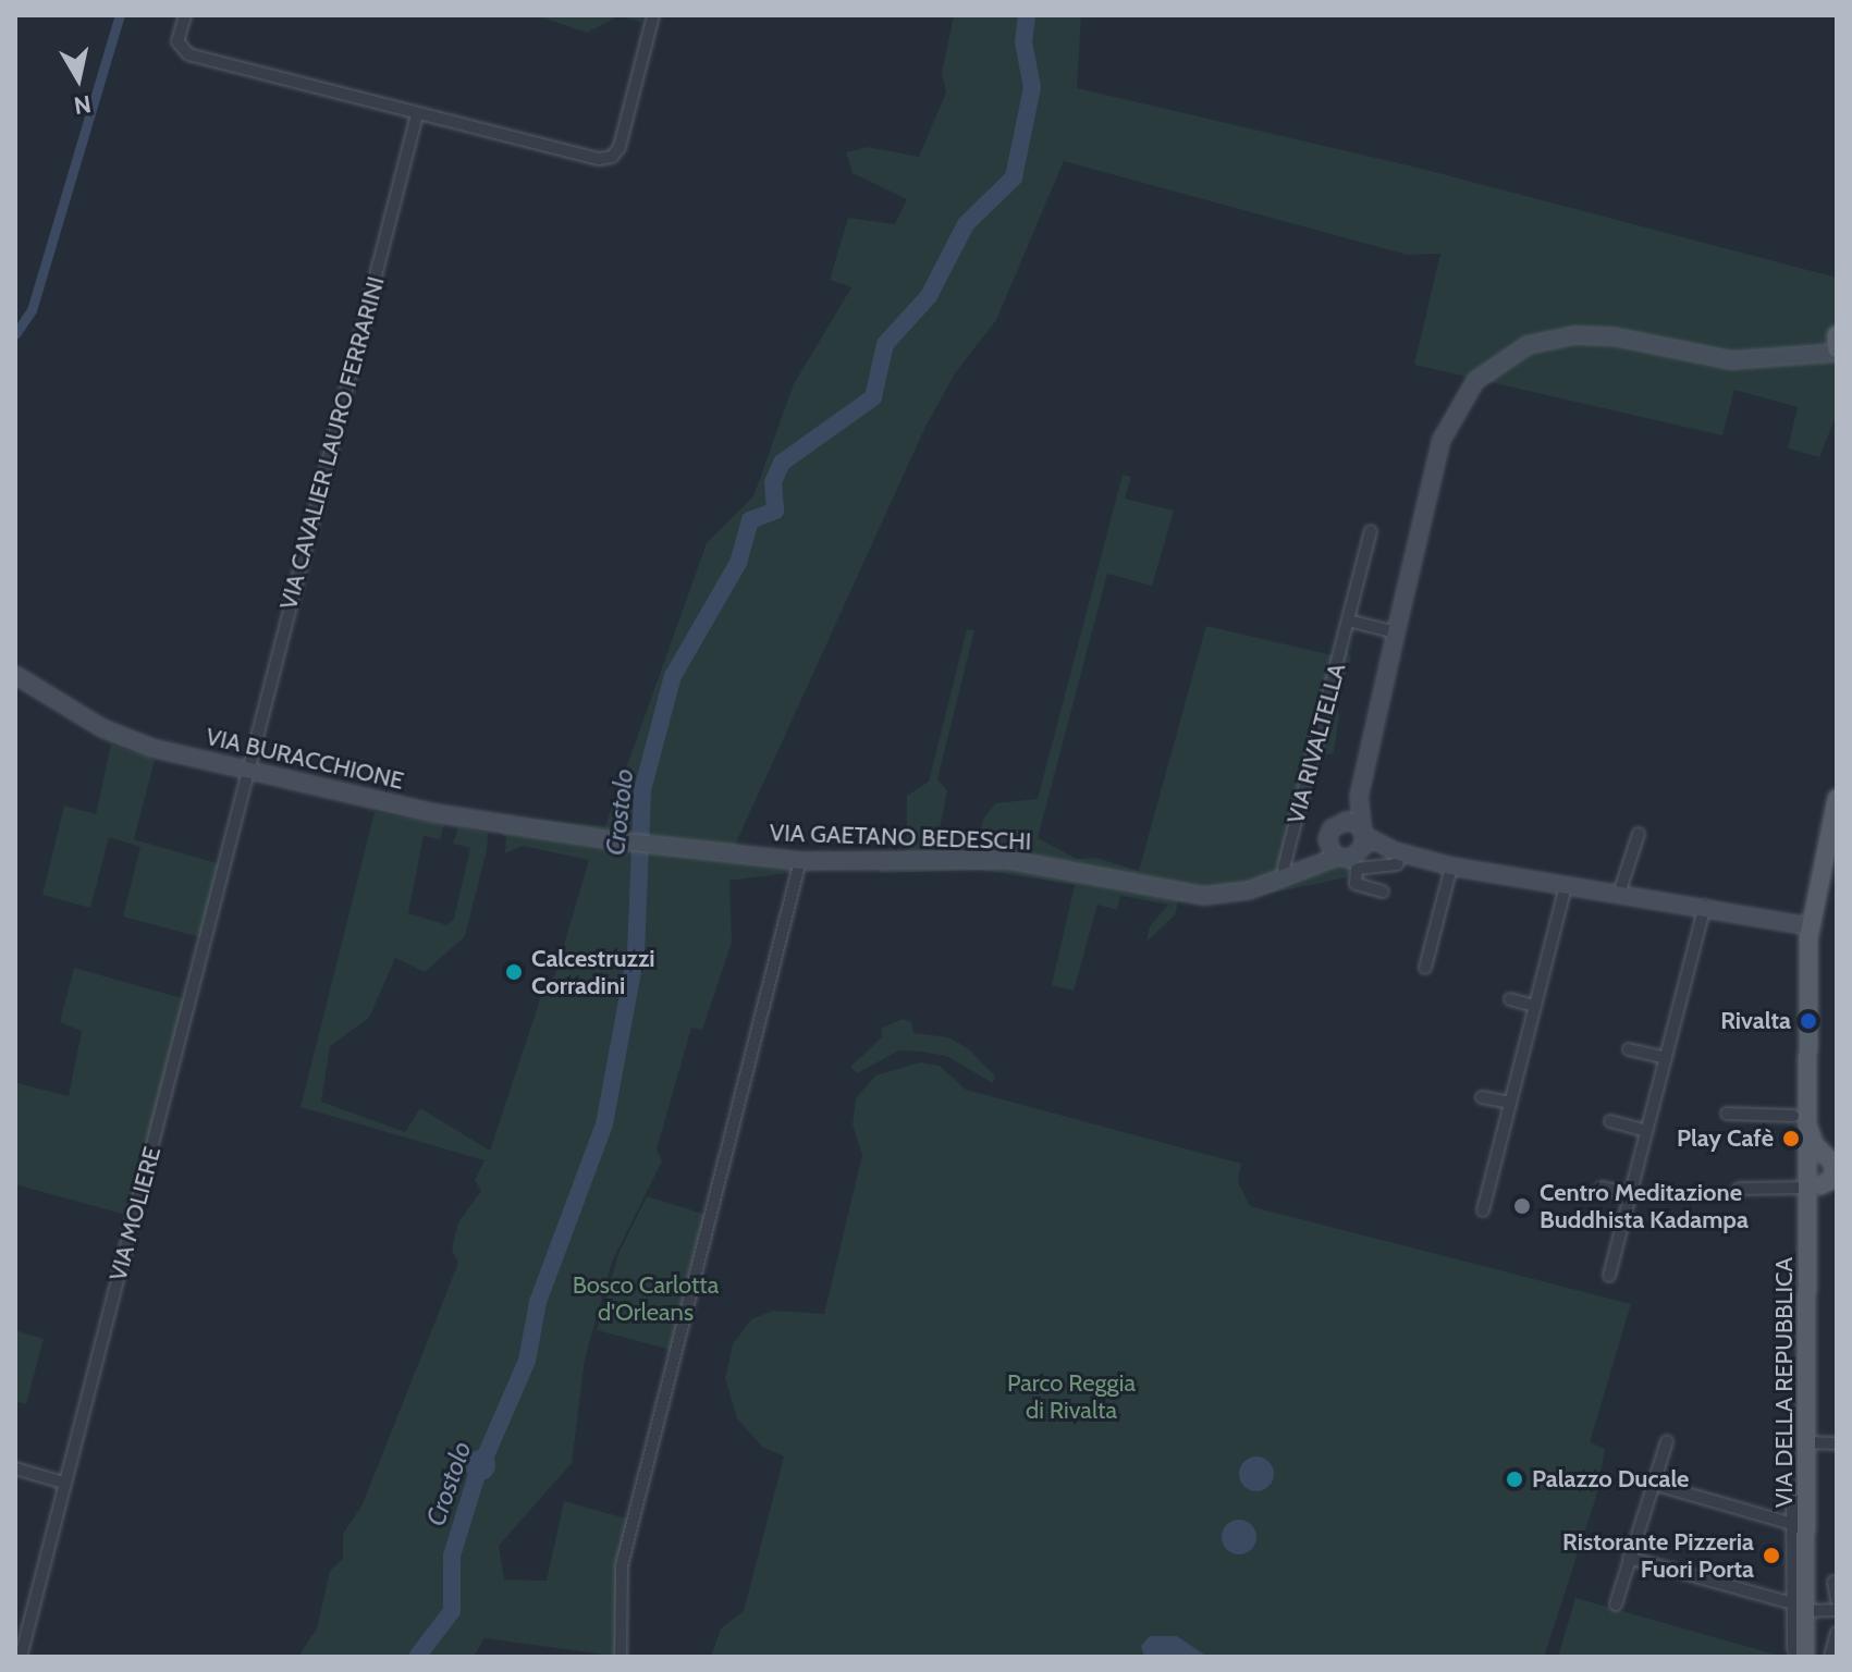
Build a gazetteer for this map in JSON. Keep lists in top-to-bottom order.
{
  "streets": {
    "main road": ["VIA BURACCHIONE", "VIA GAETANO BEDESCHI", "VIA DELLA REPUBBLICA"],
    "street": ["VIA CAVALIER LAURO FERRARINI", "VIA RIVALTELLA", "VIA MOLIERE"]
  },
  "crossings": [
    ["VIA CAVALIER LAURO FERRARINI", "VIA BURACCHIONE"],
    ["VIA CAVALIER LAURO FERRARINI", "VIA MOLIERE"],
    ["VIA RIVALTELLA", "VIA GAETANO BEDESCHI"],
    ["VIA BURACCHIONE", "VIA GAETANO BEDESCHI"],
    ["VIA BURACCHIONE", "VIA MOLIERE"]
  ],
  "water": ["Crostolo"],
  "parks": ["Bosco Carlotta d'Orleans", "Parco Reggia di Rivalta"],
  "places": [
    "Calcestruzzi Corradini",
    "Rivalta",
    "Play Cafè",
    "Centro Meditazione Buddhista Kadampa",
    "Palazzo Ducale",
    "Ristorante Pizzeria Fuori Porta"
  ],
  "north": "bottom"
}
